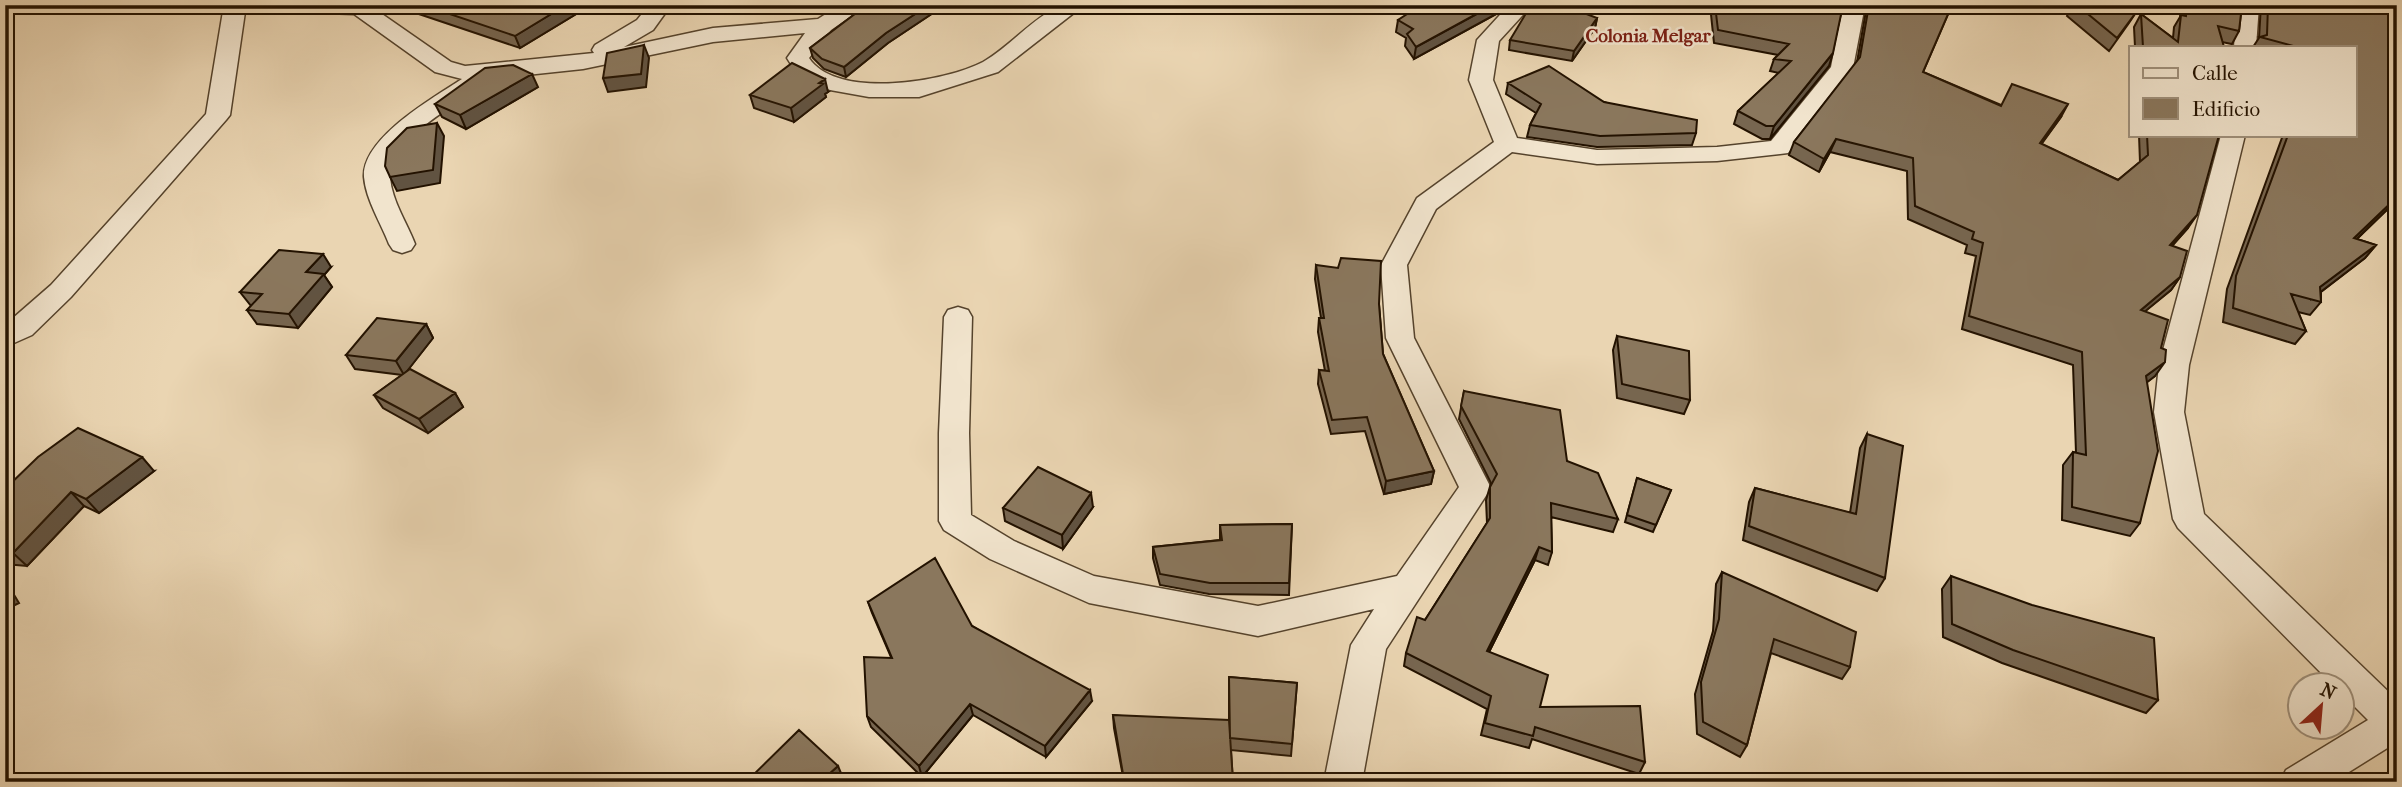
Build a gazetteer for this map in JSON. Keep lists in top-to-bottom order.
{
  "districts": ["Colonia Melgar"],
  "legend": ["Calle", "Edificio"],
  "north": "top right"
}
